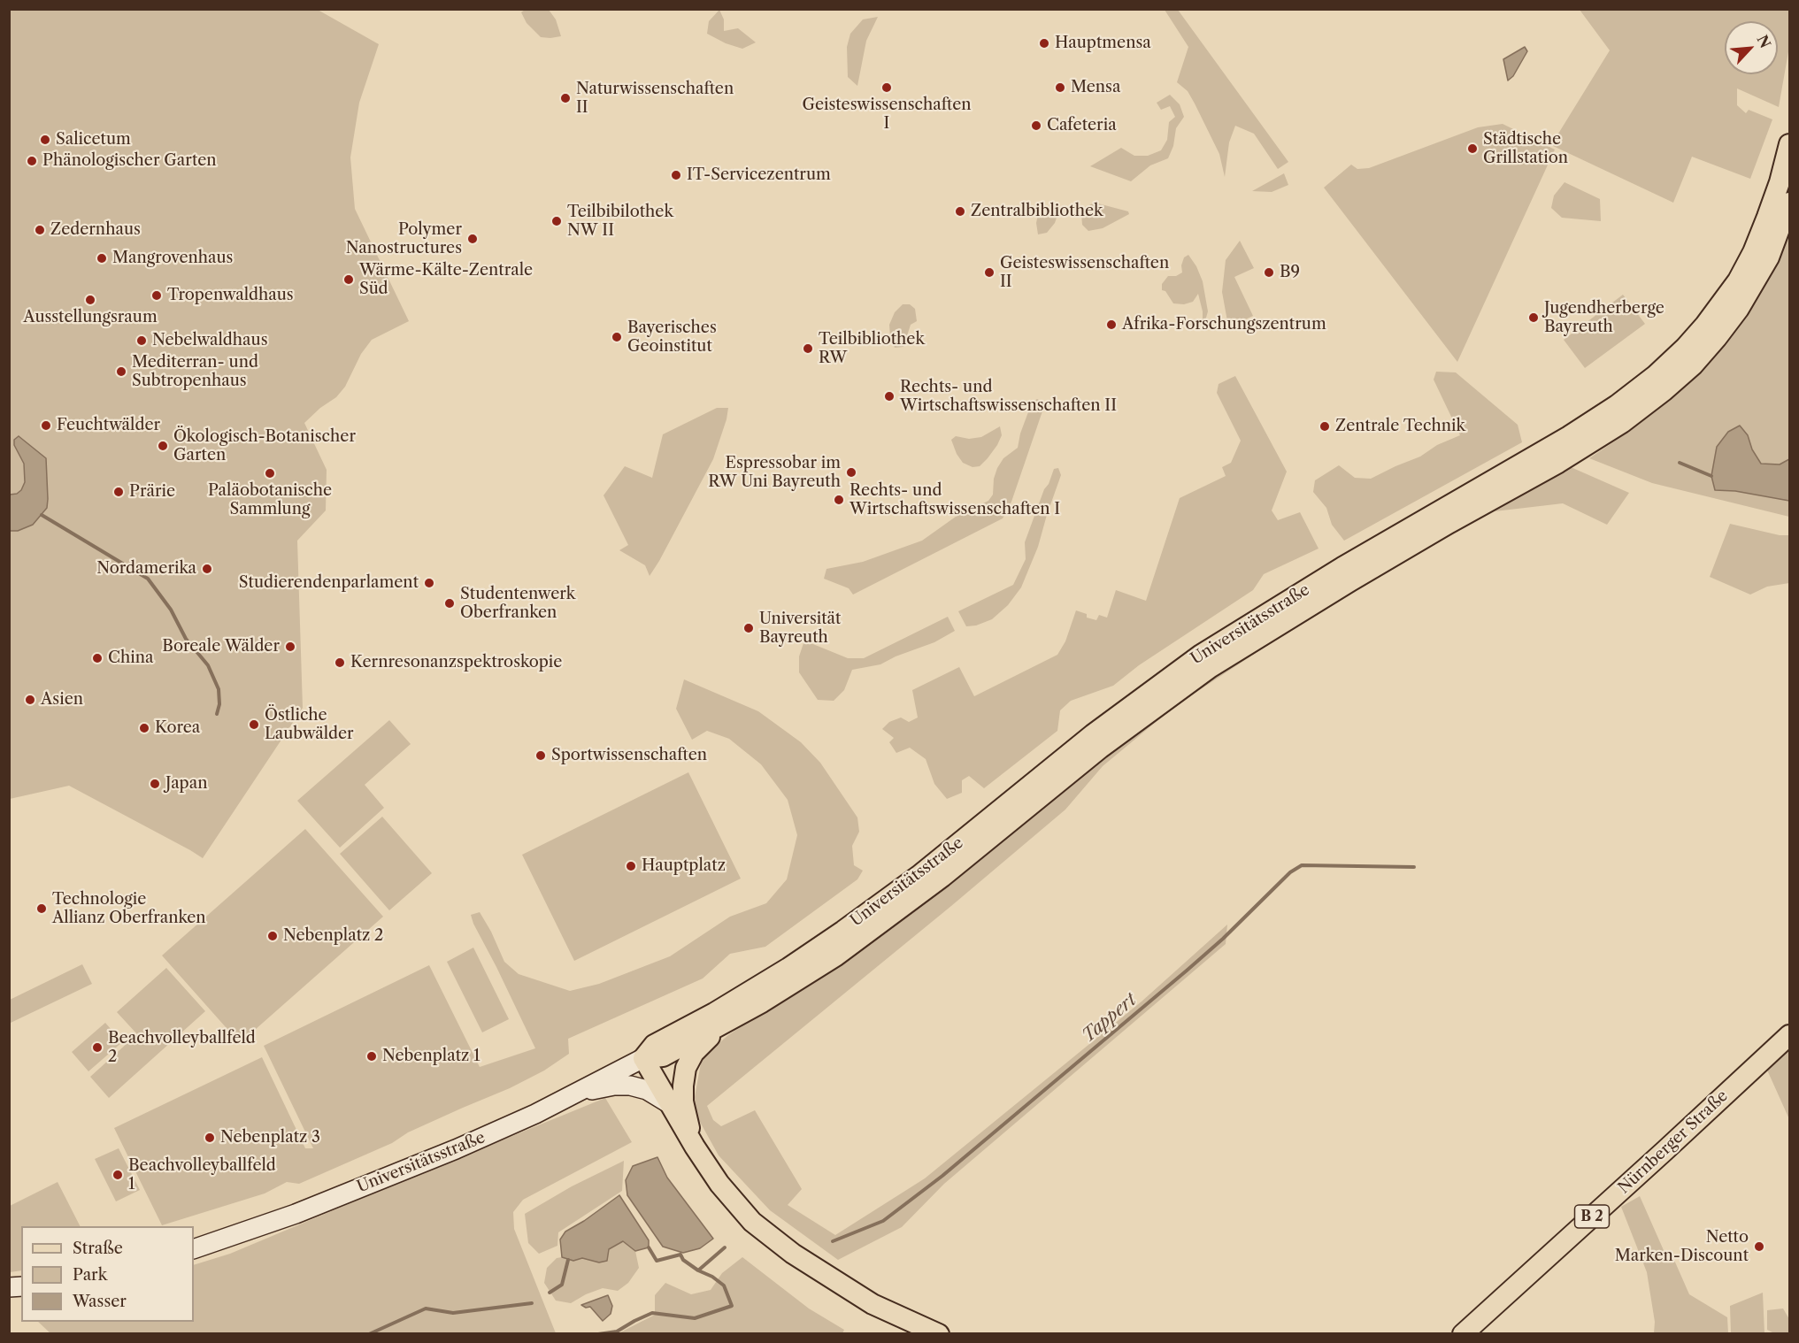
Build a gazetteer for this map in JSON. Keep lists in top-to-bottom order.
{
  "streets": {
    "main road": ["Universitätsstraße", "Nürnberger Straße", "B 2"]
  },
  "water": ["Tappert"],
  "places": [
    "Hauptmensa",
    "Geisteswissenschaften I",
    "Mensa",
    "Naturwissenschaften II",
    "Cafeteria",
    "Salicetum",
    "Städtische Grillstation",
    "Phänologischer Garten",
    "IT-Servicezentrum",
    "Zentralbibliothek",
    "Teilbibilothek NW II",
    "Zedernhaus",
    "Polymer Nanostructures",
    "Mangrovenhaus",
    "Geisteswissenschaften II",
    "B9",
    "Wärme-Kälte-Zentrale Süd",
    "Tropenwaldhaus",
    "Ausstellungsraum",
    "Jugendherberge Bayreuth",
    "Afrika-Forschungszentrum",
    "Bayerisches Geoinstitut",
    "Nebelwaldhaus",
    "Teilbibliothek RW",
    "Mediterran- und Subtropenhaus",
    "Rechts- und Wirtschaftswissenschaften II",
    "Feuchtwälder",
    "Zentrale Technik",
    "Ökologisch-Botanischer Garten",
    "Espressobar im RW Uni Bayreuth",
    "Paläobotanische Sammlung",
    "Prärie",
    "Rechts- und Wirtschaftswissenschaften I",
    "Nordamerika",
    "Studierendenparlament",
    "Studentenwerk Oberfranken",
    "Universität Bayreuth",
    "Boreale Wälder",
    "China",
    "Kernresonanzspektroskopie",
    "Asien",
    "Östliche Laubwälder",
    "Korea",
    "Sportwissenschaften",
    "Japan",
    "Hauptplatz",
    "Technologie Allianz Oberfranken",
    "Nebenplatz 2",
    "Beachvolleyballfeld 2",
    "Nebenplatz 1",
    "Nebenplatz 3",
    "Beachvolleyballfeld 1",
    "Netto Marken-Discount"
  ],
  "legend": ["Straße", "Park", "Wasser"],
  "north": "top right"
}
